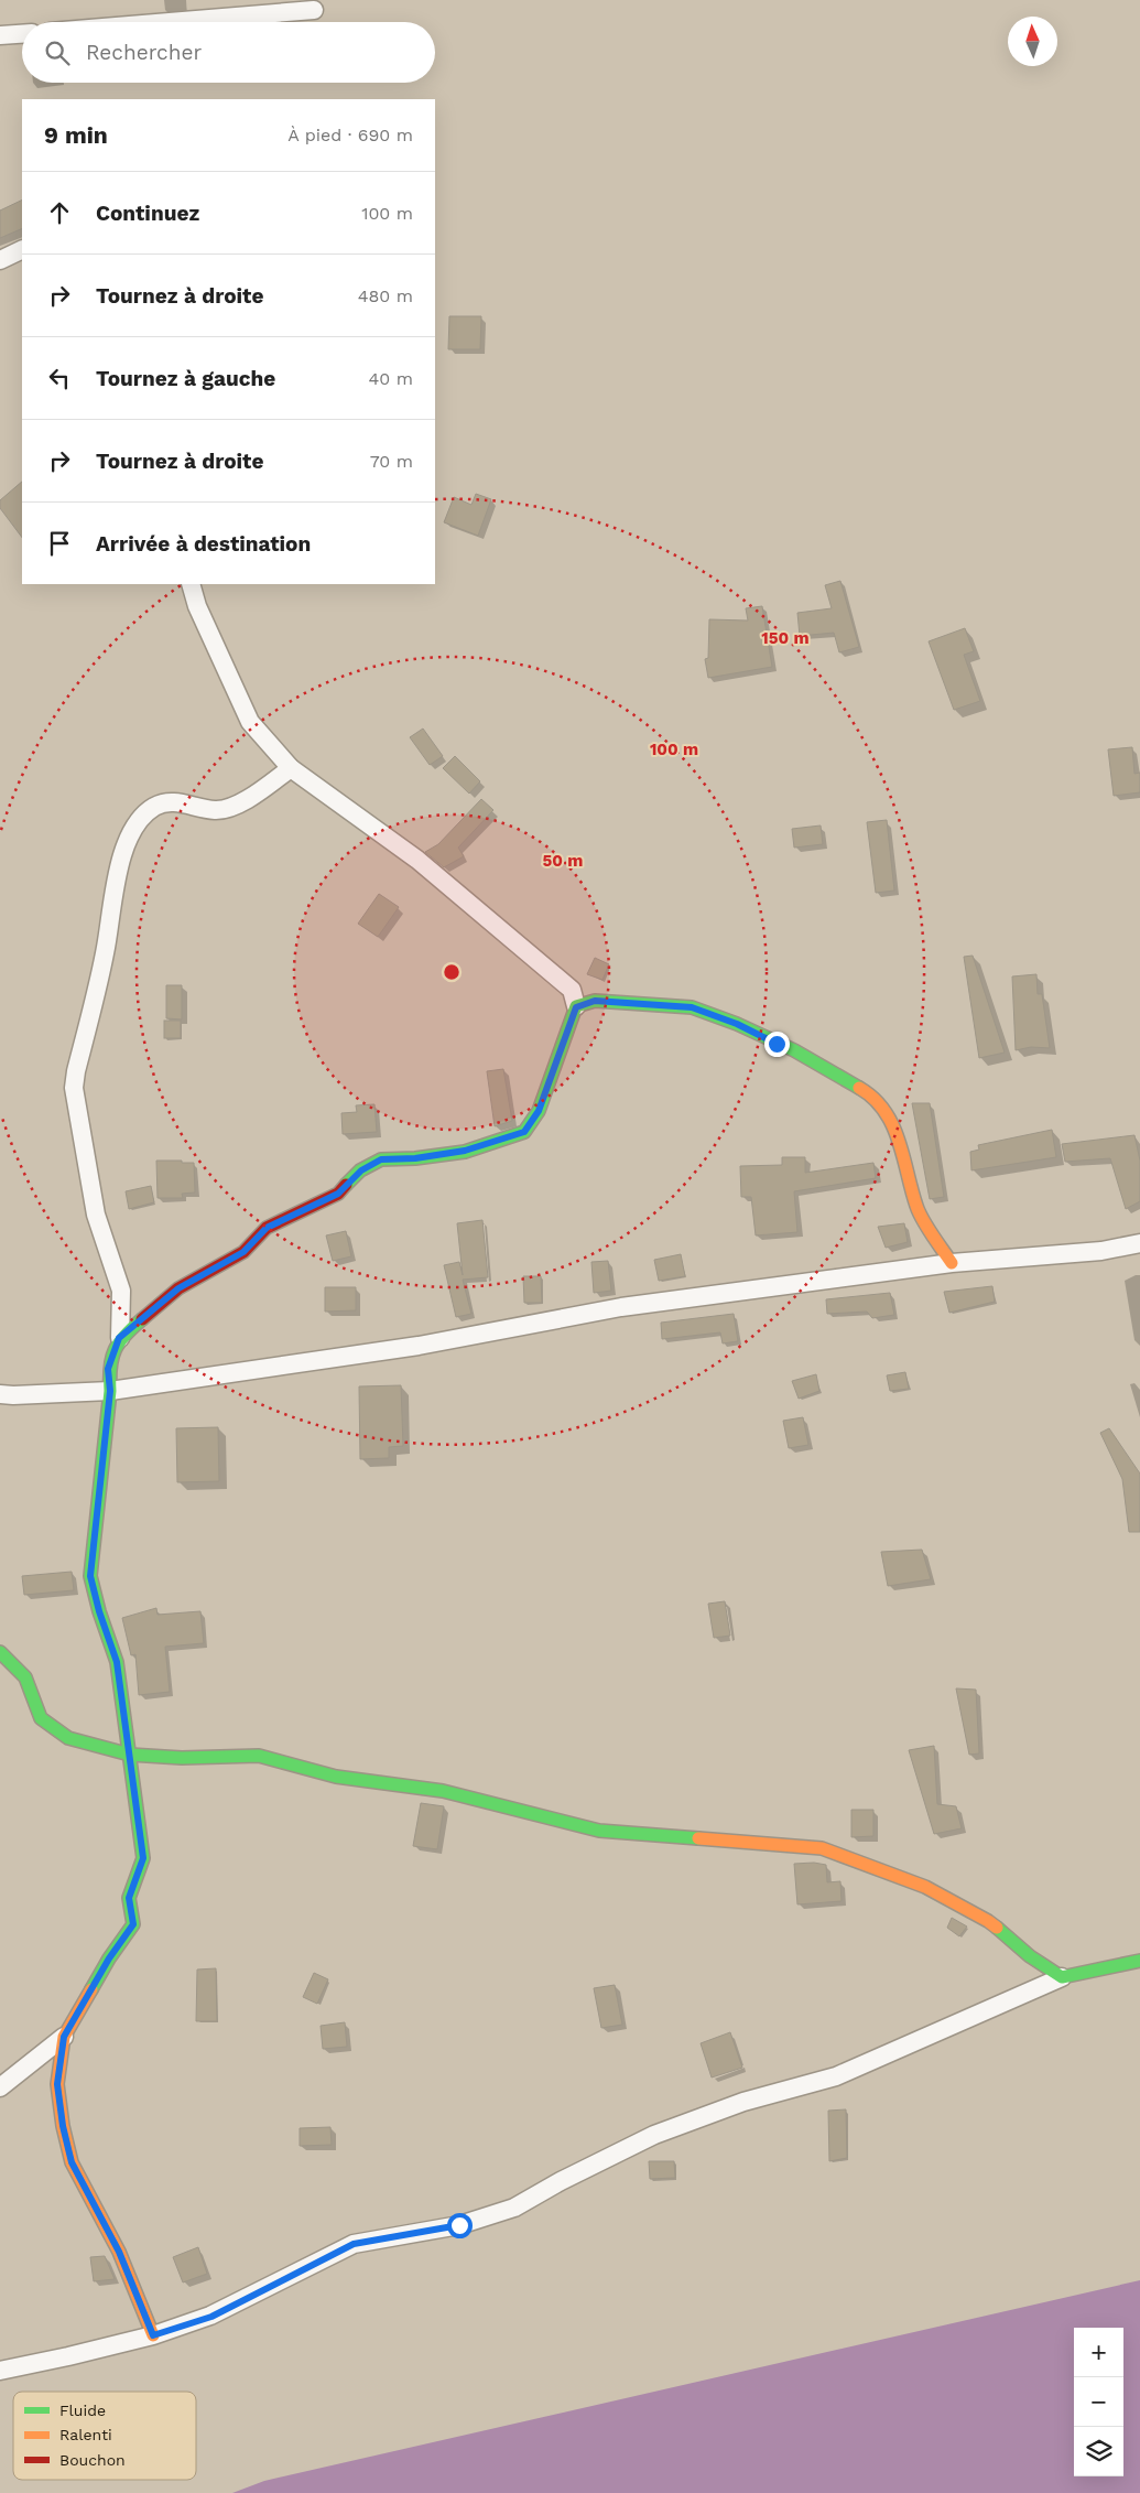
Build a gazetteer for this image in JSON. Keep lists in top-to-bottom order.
{
  "legend": ["Fluide", "Ralenti", "Bouchon"],
  "north": "top",
  "page": {
    "search": "Rechercher",
    "heading": ["9 min", "À pied · 690 m"],
    "list": [
      ["Continuez", "100 m"],
      ["Tournez à droite", "480 m"],
      ["Tournez à gauche", "40 m"],
      ["Tournez à droite", "70 m"],
      "Arrivée à destination"
    ],
    "map_buttons": ["+", "−"]
  },
  "rings": ["150 m", "100 m", "50 m"]
}
